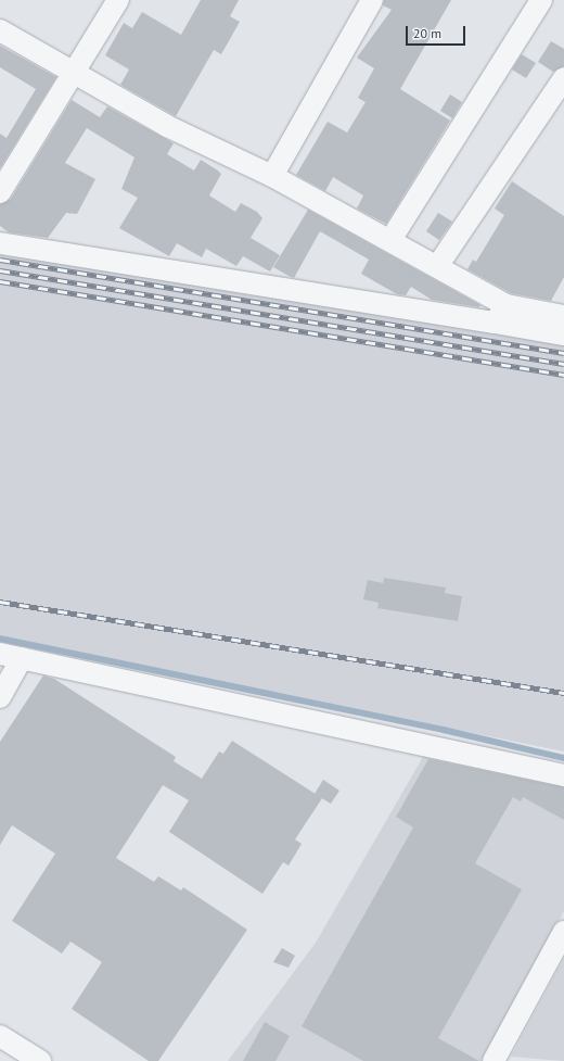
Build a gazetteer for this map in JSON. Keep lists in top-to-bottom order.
{
  "scale_bar": "20 m"
}
